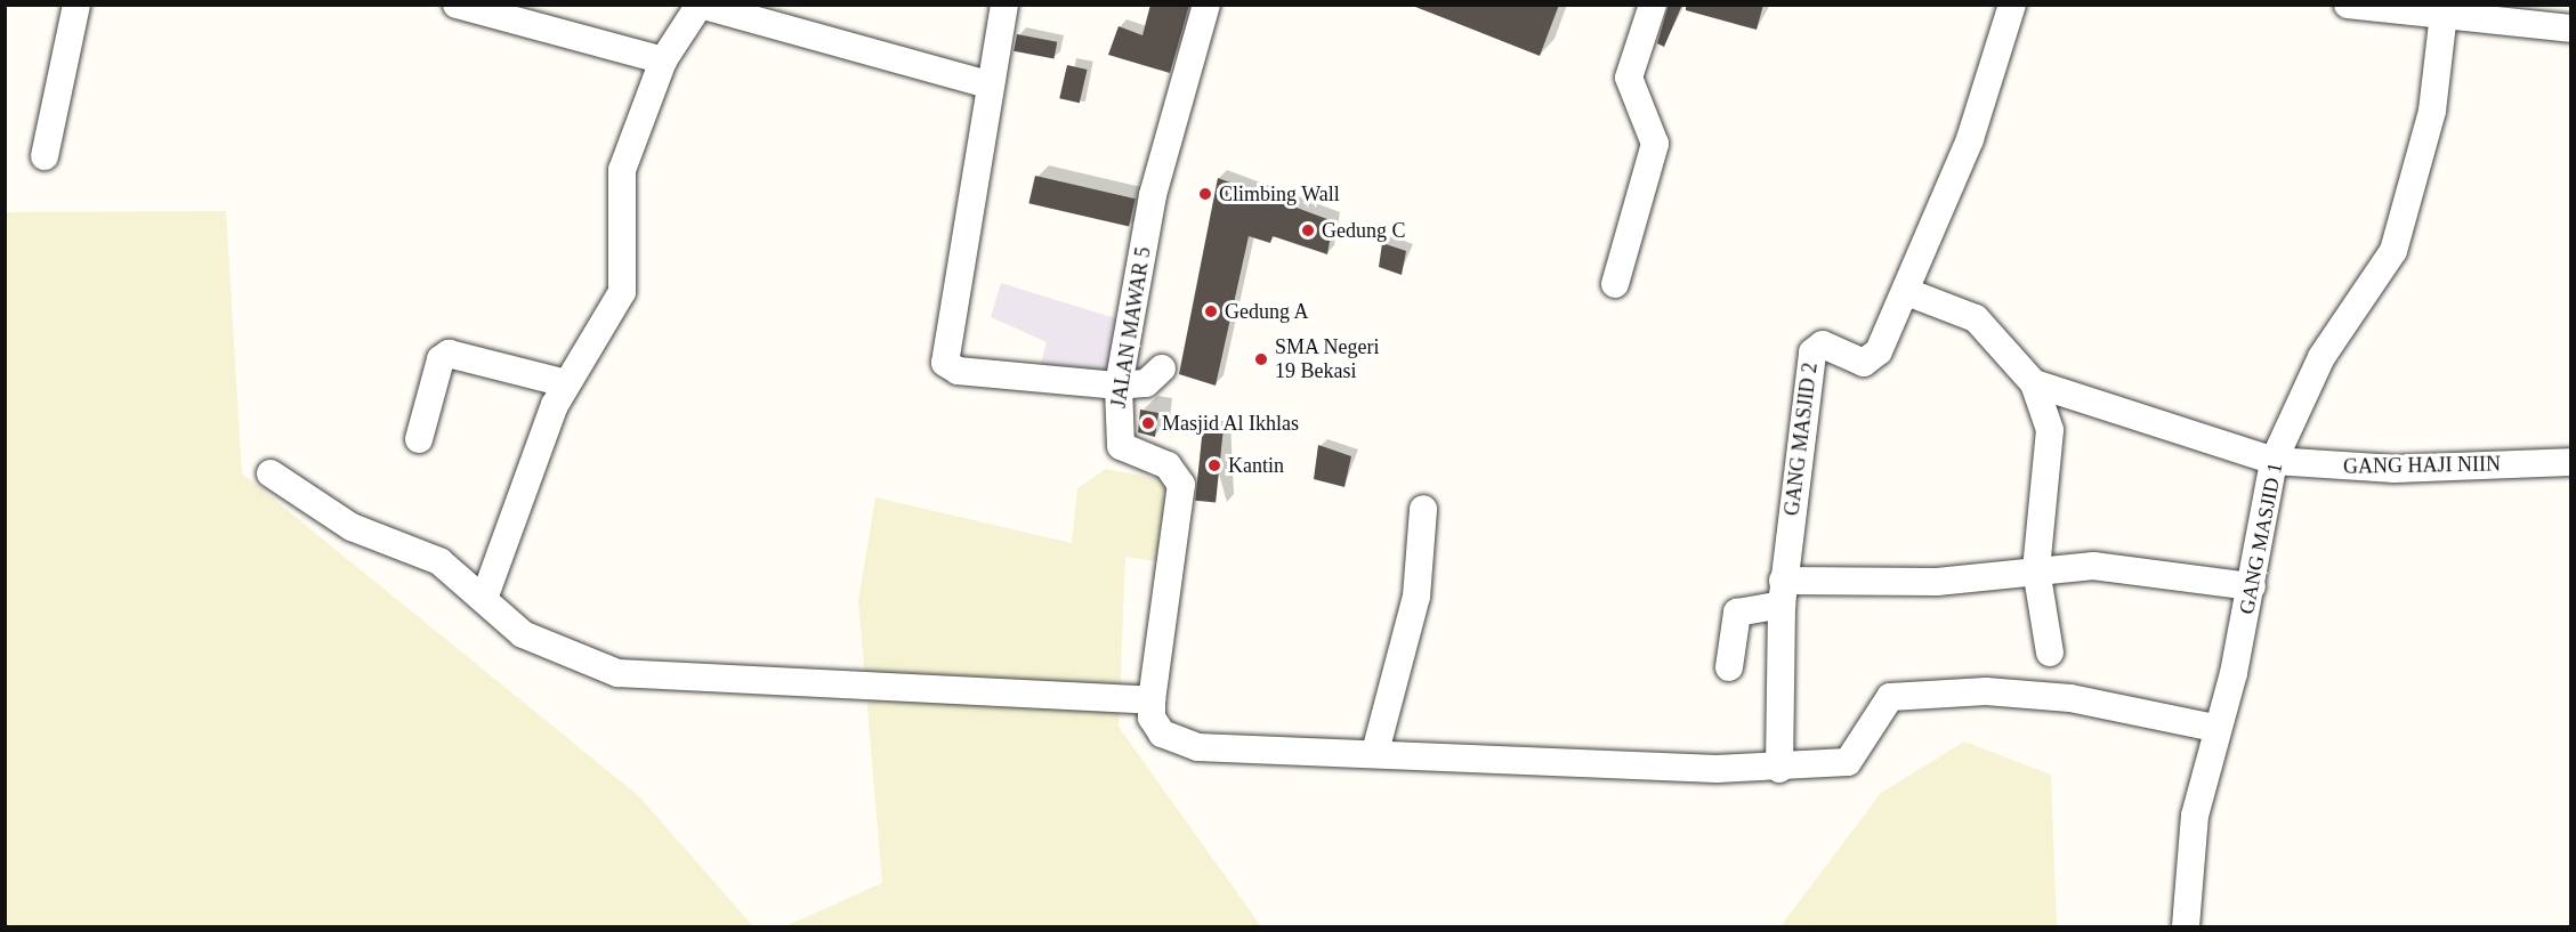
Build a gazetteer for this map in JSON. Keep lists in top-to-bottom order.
{
  "streets": {
    "street": [
      "JALAN MAWAR 5",
      "GANG MASJID 2",
      "GANG HAJI NIIN",
      "GANG MASJID 1"
    ]
  },
  "crossings": [
    ["GANG HAJI NIIN", "GANG MASJID 1"]
  ],
  "places": [
    "Climbing Wall",
    "Gedung C",
    "Gedung A",
    "SMA Negeri 19 Bekasi",
    "Masjid Al Ikhlas",
    "Kantin"
  ]
}
